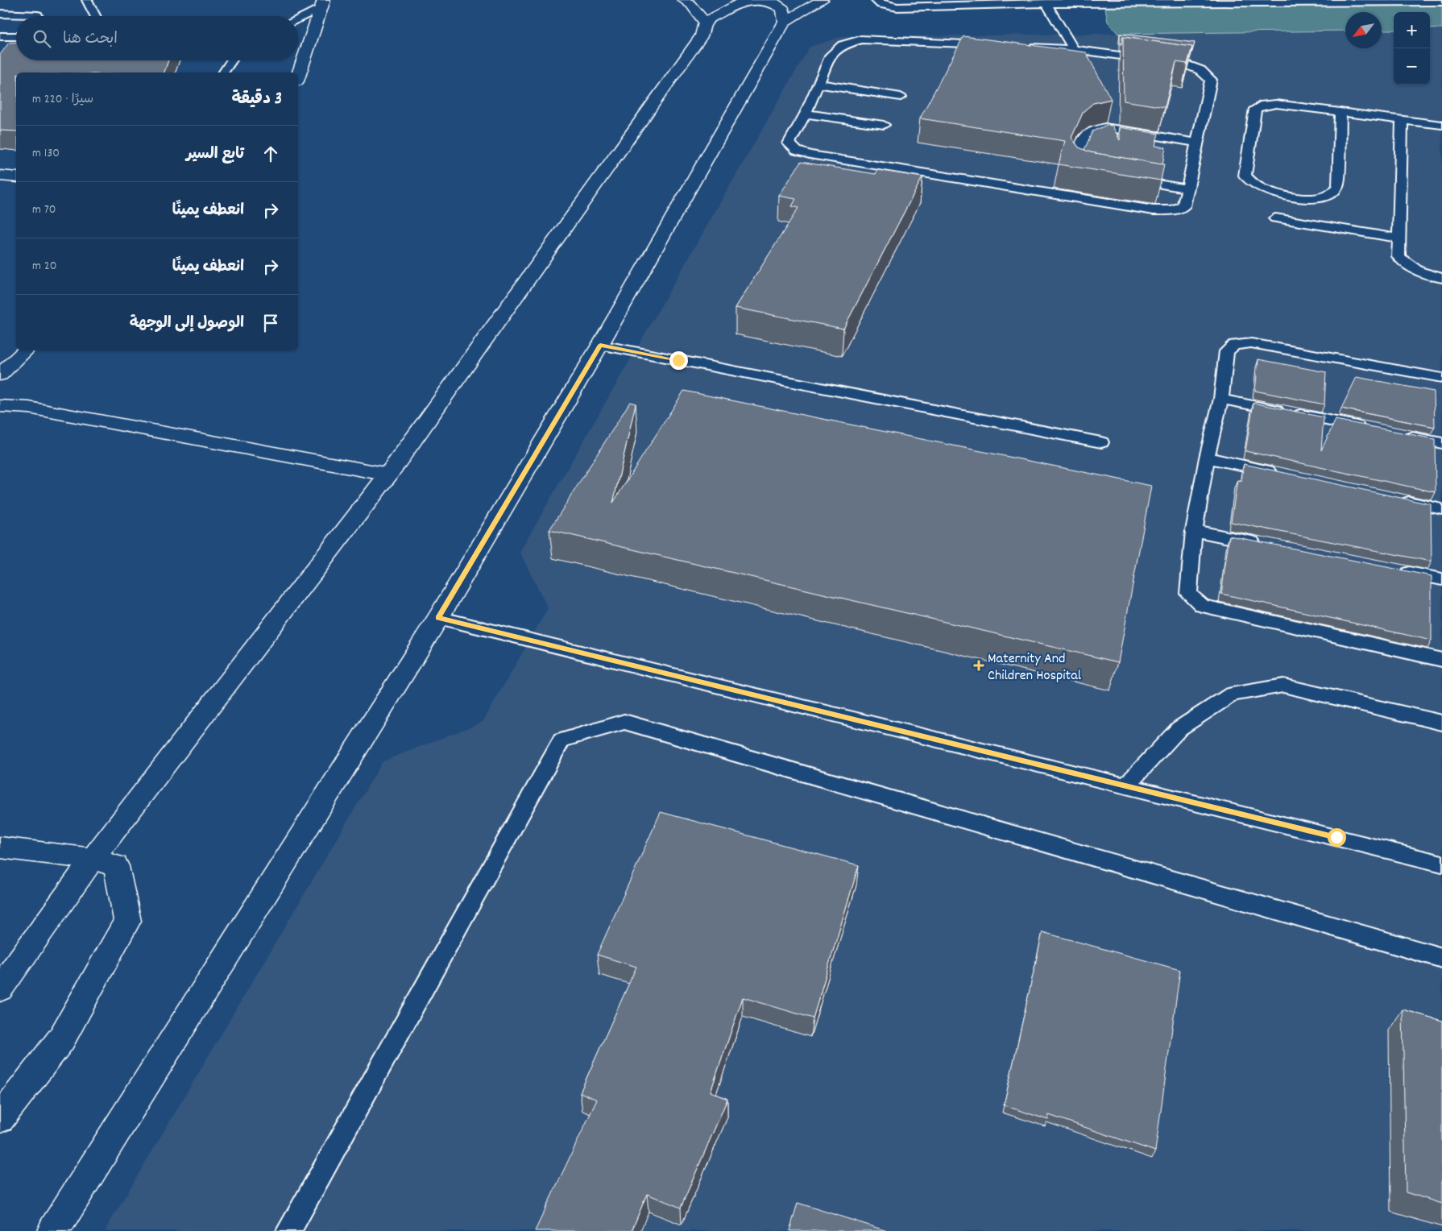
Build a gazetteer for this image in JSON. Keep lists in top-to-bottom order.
{
  "places": {
    "health": ["Maternity And Children Hospital"]
  },
  "north": "bottom left",
  "page": {
    "map_buttons": ["+", "−"],
    "search": "ابحث هنا",
    "heading": ["3 دقيقة", "سيرًا · 220 m"],
    "list": [
      ["تابع السير", "130 m"],
      ["انعطف يمينًا", "70 m"],
      ["انعطف يمينًا", "20 m"],
      "الوصول إلى الوجهة"
    ]
  }
}
